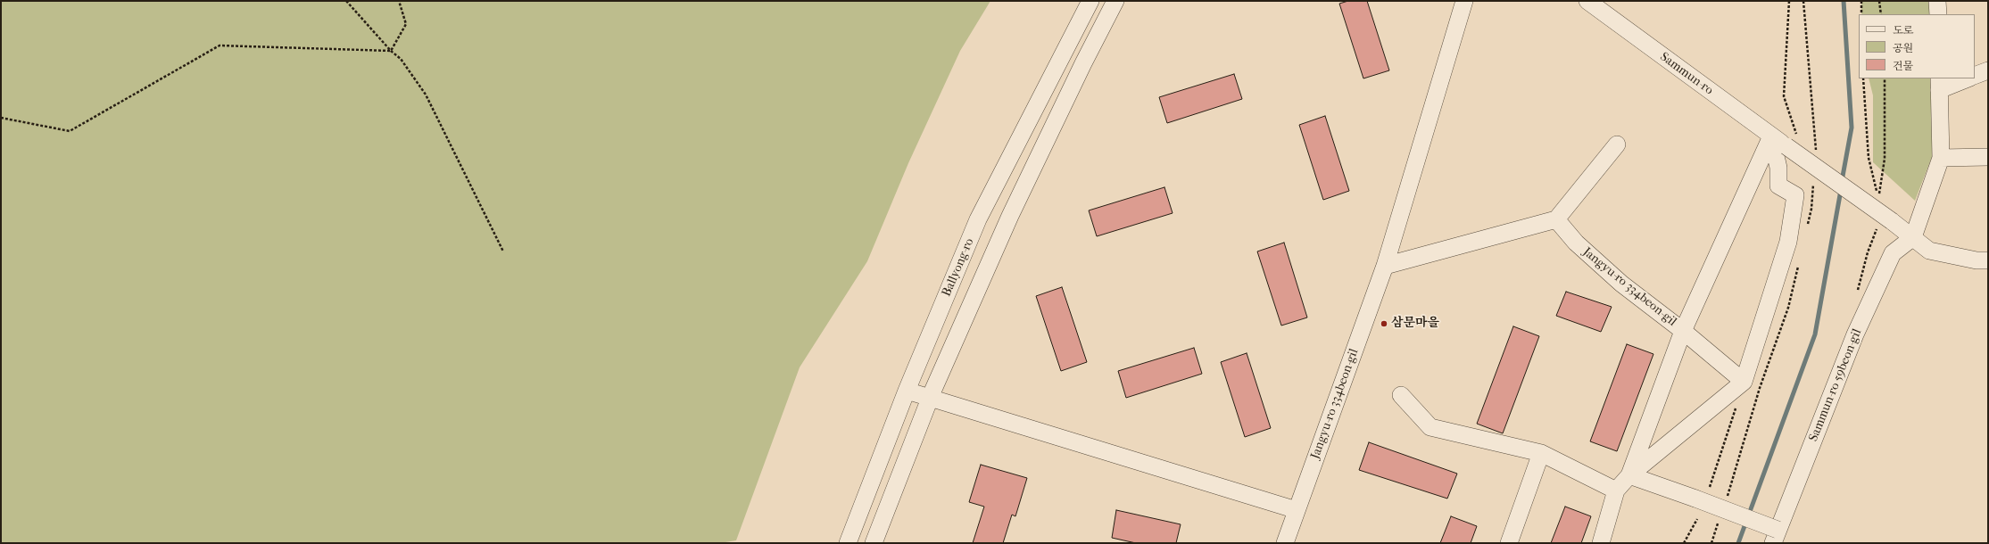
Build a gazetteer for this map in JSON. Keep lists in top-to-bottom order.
{
  "streets": {
    "street": [
      "Sammun-ro",
      "Ballyong-ro",
      "Jangyu-ro 334beon-gil",
      "Sammun-ro 59beon-gil"
    ]
  },
  "places": ["삼문마을"],
  "legend": ["도로", "공원", "건물"]
}
